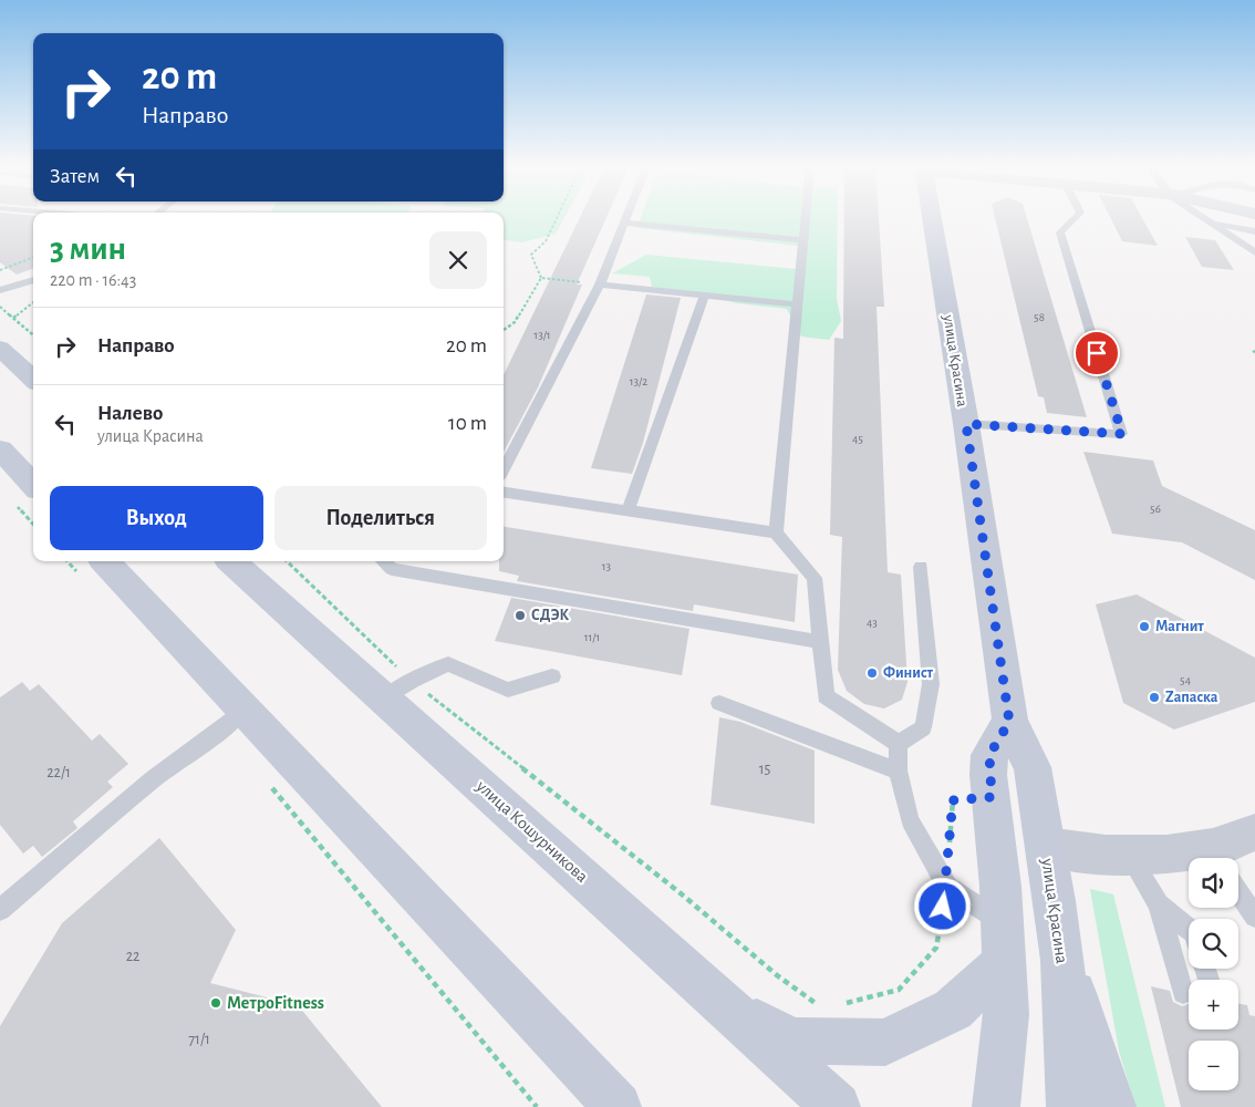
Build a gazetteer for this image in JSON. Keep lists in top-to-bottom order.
{
  "streets": {
    "main road": ["улица Красина", "улица Кошурникова"]
  },
  "places": [
    "СДЭК",
    "Магнит",
    "Финист",
    "Zапаска",
    "МетроFitness"
  ],
  "house_numbers": [
    "58",
    "13/1",
    "13/2",
    "45",
    "56",
    "13",
    "43",
    "11/1",
    "54",
    "15",
    "22/1",
    "22",
    "71/1"
  ],
  "page": {
    "turn": ["20 m", "Направо"],
    "then": "Затем",
    "heading": ["3 мин", "220 m · 16:43"],
    "list": [
      {
        "name": "Направо",
        "value": "20 m"
      },
      {
        "name": "Налево",
        "note": "улица Красина",
        "value": "10 m"
      }
    ],
    "buttons": ["Выход", "Поделиться"],
    "map_buttons": ["+", "−"]
  }
}
